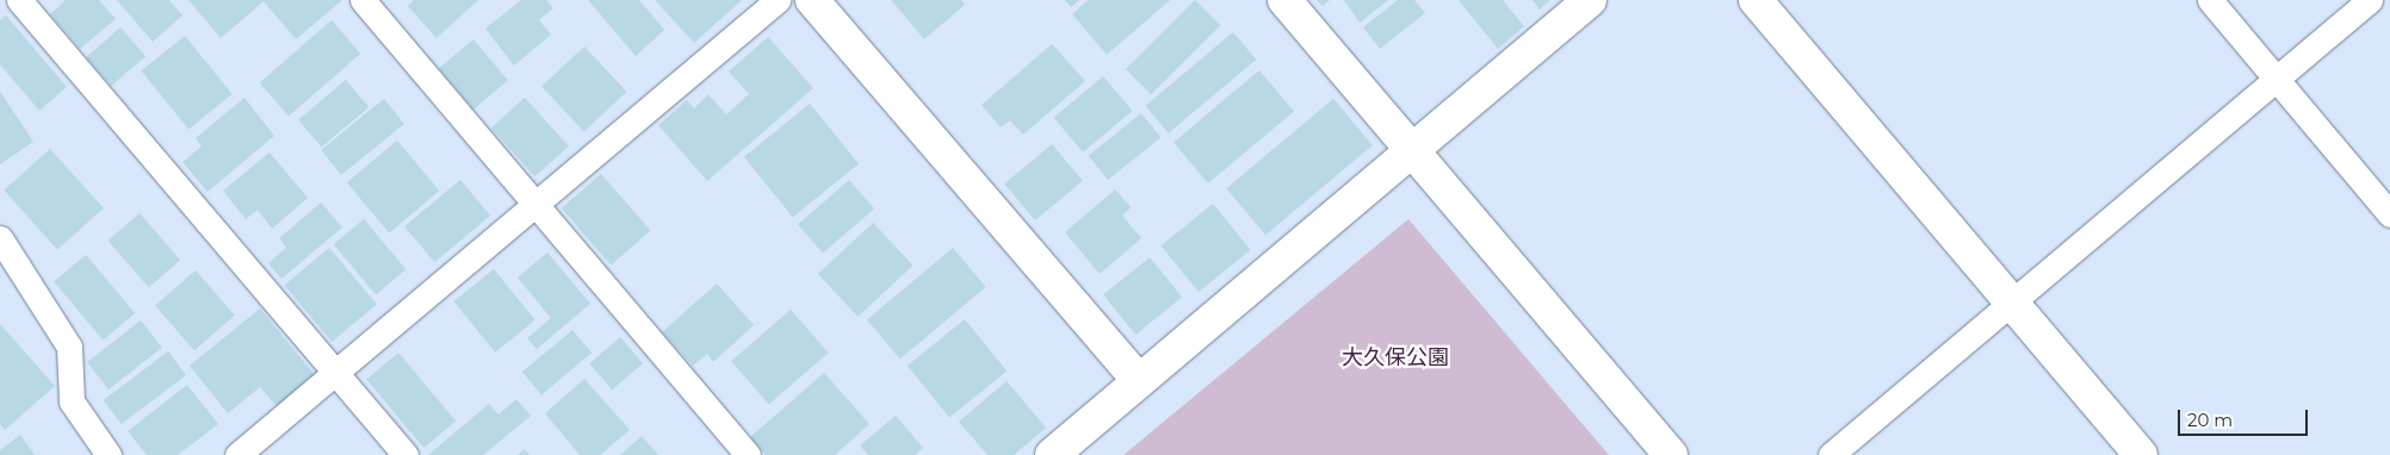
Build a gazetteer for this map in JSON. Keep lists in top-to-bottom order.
{
  "parks": ["大久保公園"],
  "scale_bar": "20 m"
}
